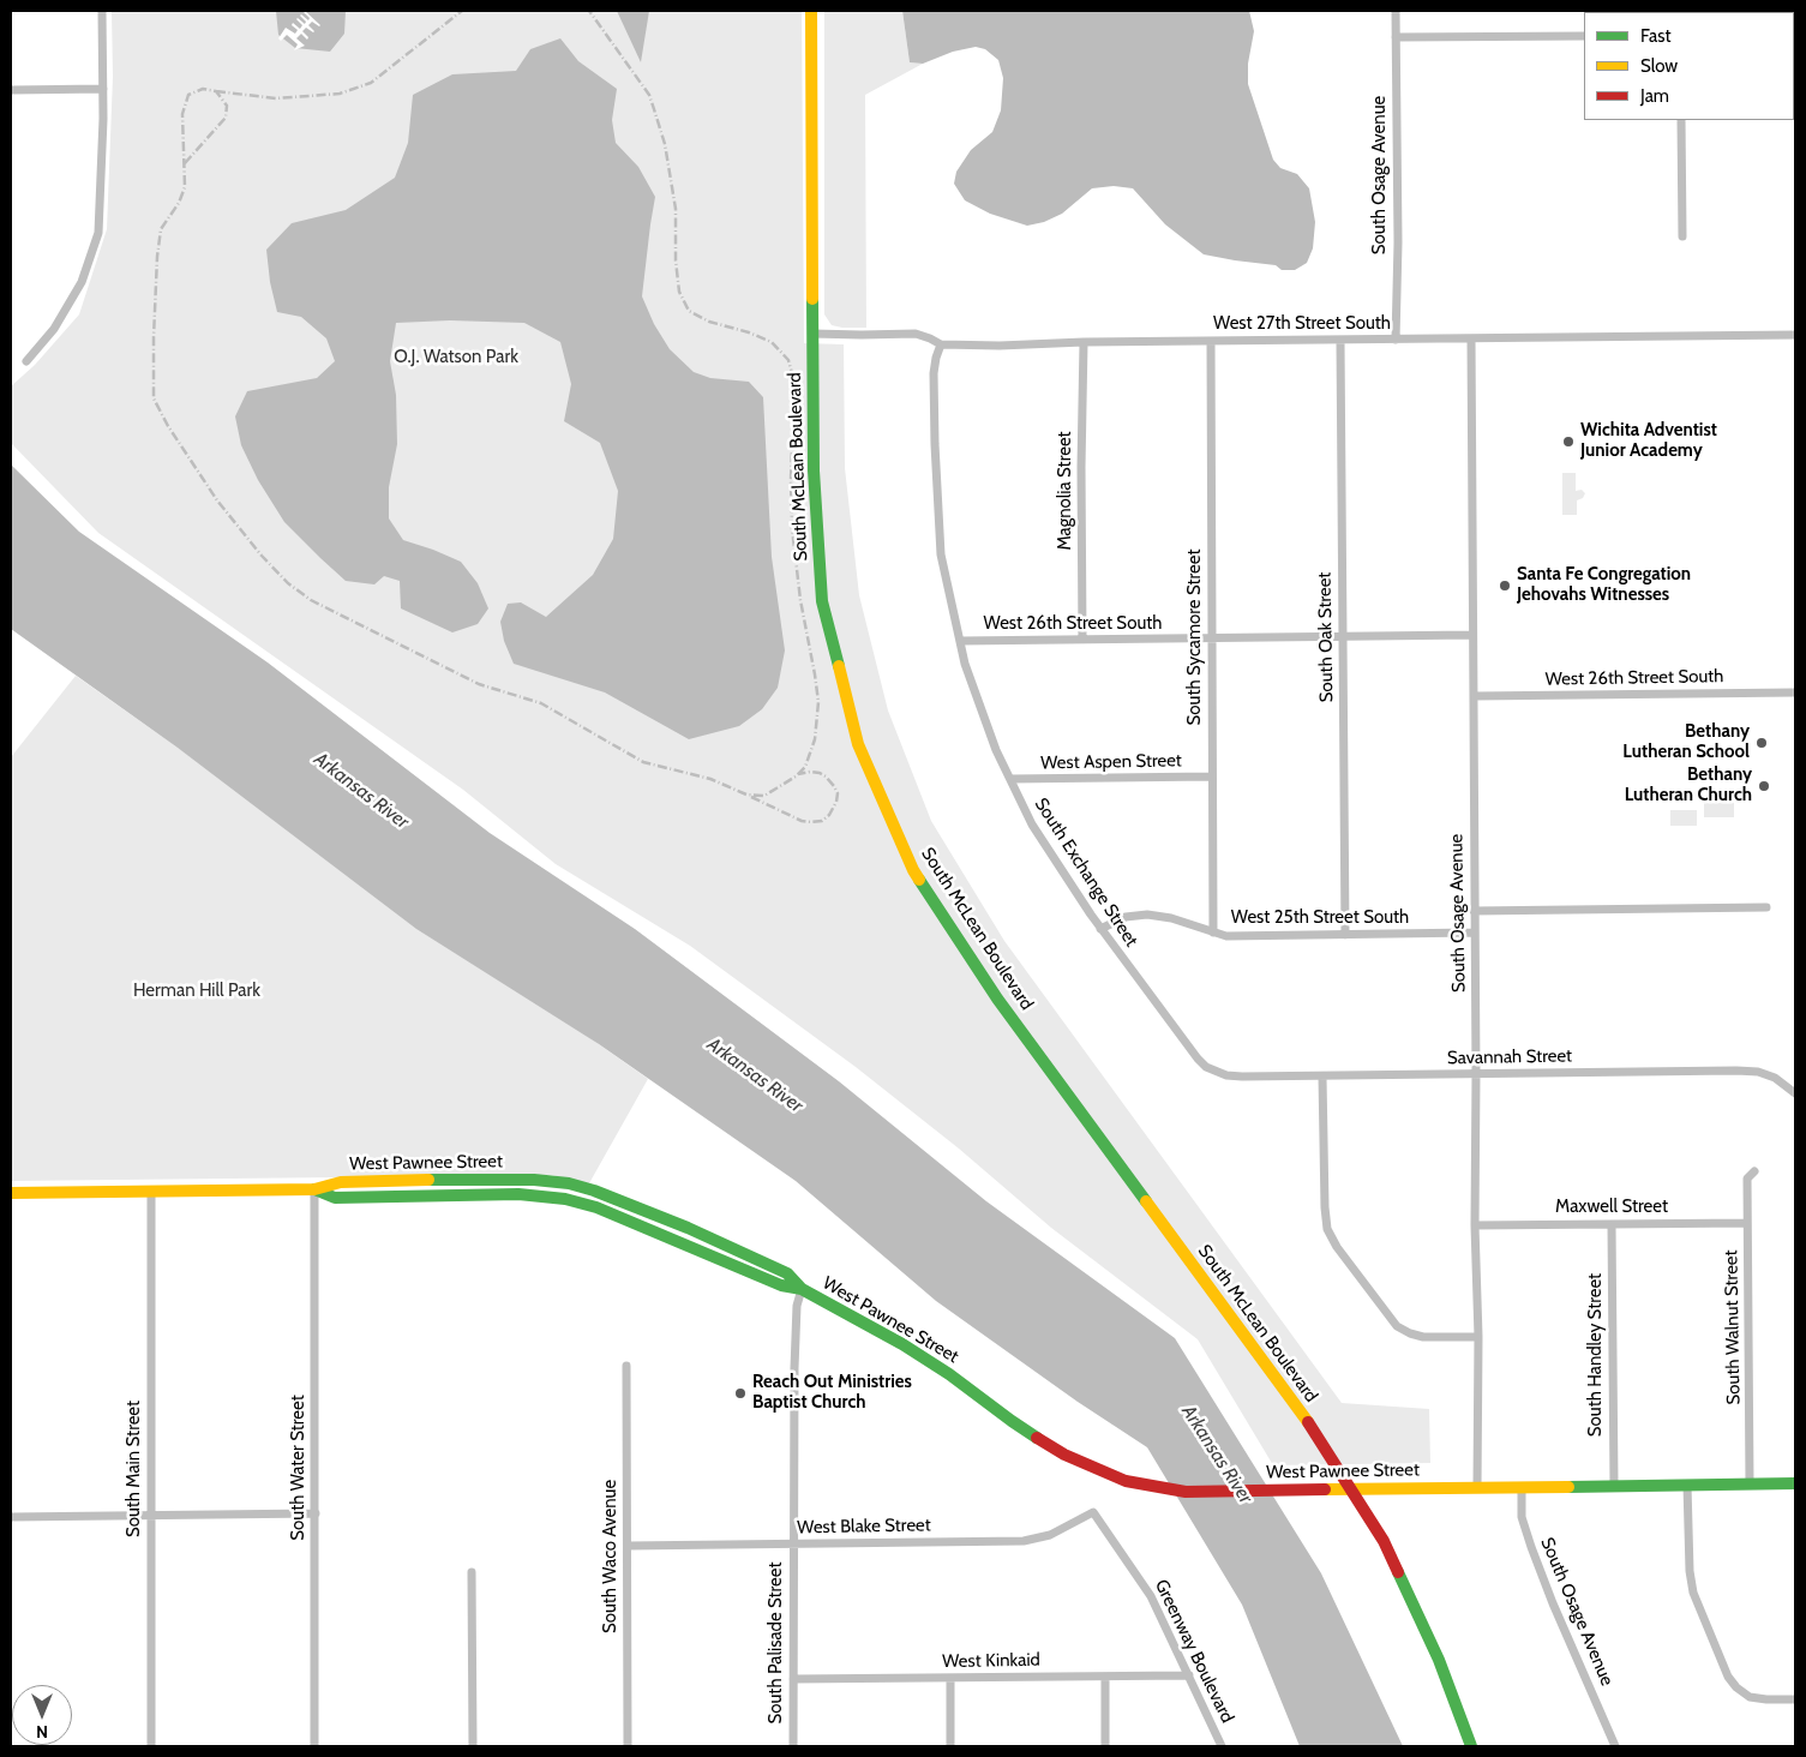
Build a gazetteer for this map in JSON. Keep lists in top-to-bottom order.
{
  "streets": {
    "main road": ["South McLean Boulevard", "West Pawnee Street"],
    "street": [
      "South Osage Avenue",
      "West 27th Street South",
      "Magnolia Street",
      "West 26th Street South",
      "South Sycamore Street",
      "South Oak Street",
      "West Aspen Street",
      "South Exchange Street",
      "West 25th Street South",
      "Savannah Street",
      "Maxwell Street",
      "South Walnut Street",
      "South Handley Street",
      "South Water Street",
      "South Main Street",
      "West Blake Street",
      "South Waco Avenue",
      "South Palisade Street",
      "Greenway Boulevard",
      "West Kinkaid"
    ]
  },
  "crossings": [
    ["South Osage Avenue", "West 27th Street South"],
    ["South Osage Avenue", "West 26th Street South"],
    ["South Osage Avenue", "West 25th Street South"],
    ["South Osage Avenue", "Savannah Street"],
    ["South Osage Avenue", "West Pawnee Street"],
    ["South Osage Avenue", "Maxwell Street"],
    ["West 27th Street South", "South McLean Boulevard"],
    ["West 27th Street South", "Magnolia Street"],
    ["West 27th Street South", "South Sycamore Street"],
    ["West 27th Street South", "South Oak Street"],
    ["West 27th Street South", "South Exchange Street"],
    ["South McLean Boulevard", "West Pawnee Street"],
    ["Magnolia Street", "West 26th Street South"],
    ["West 26th Street South", "South Sycamore Street"],
    ["West 26th Street South", "South Oak Street"],
    ["West 26th Street South", "South Exchange Street"],
    ["South Sycamore Street", "West Aspen Street"],
    ["South Sycamore Street", "West 25th Street South"],
    ["South Oak Street", "West 25th Street South"],
    ["West Aspen Street", "South Exchange Street"],
    ["South Exchange Street", "West 25th Street South"],
    ["South Exchange Street", "Savannah Street"],
    ["West Pawnee Street", "South Walnut Street"],
    ["West Pawnee Street", "South Handley Street"],
    ["West Pawnee Street", "South Water Street"],
    ["West Pawnee Street", "South Main Street"],
    ["West Pawnee Street", "South Palisade Street"],
    ["Maxwell Street", "South Walnut Street"],
    ["Maxwell Street", "South Handley Street"],
    ["West Blake Street", "South Waco Avenue"],
    ["West Blake Street", "South Palisade Street"],
    ["West Blake Street", "Greenway Boulevard"],
    ["South Palisade Street", "West Kinkaid"],
    ["Greenway Boulevard", "West Kinkaid"]
  ],
  "water": ["Arkansas River"],
  "parks": ["O.J. Watson Park", "Herman Hill Park"],
  "places": [
    "Wichita Adventist Junior Academy",
    "Santa Fe Congregation Jehovahs Witnesses",
    "Bethany Lutheran School",
    "Bethany Lutheran Church",
    "Reach Out Ministries Baptist Church"
  ],
  "legend": ["Fast", "Slow", "Jam"],
  "north": "bottom"
}
